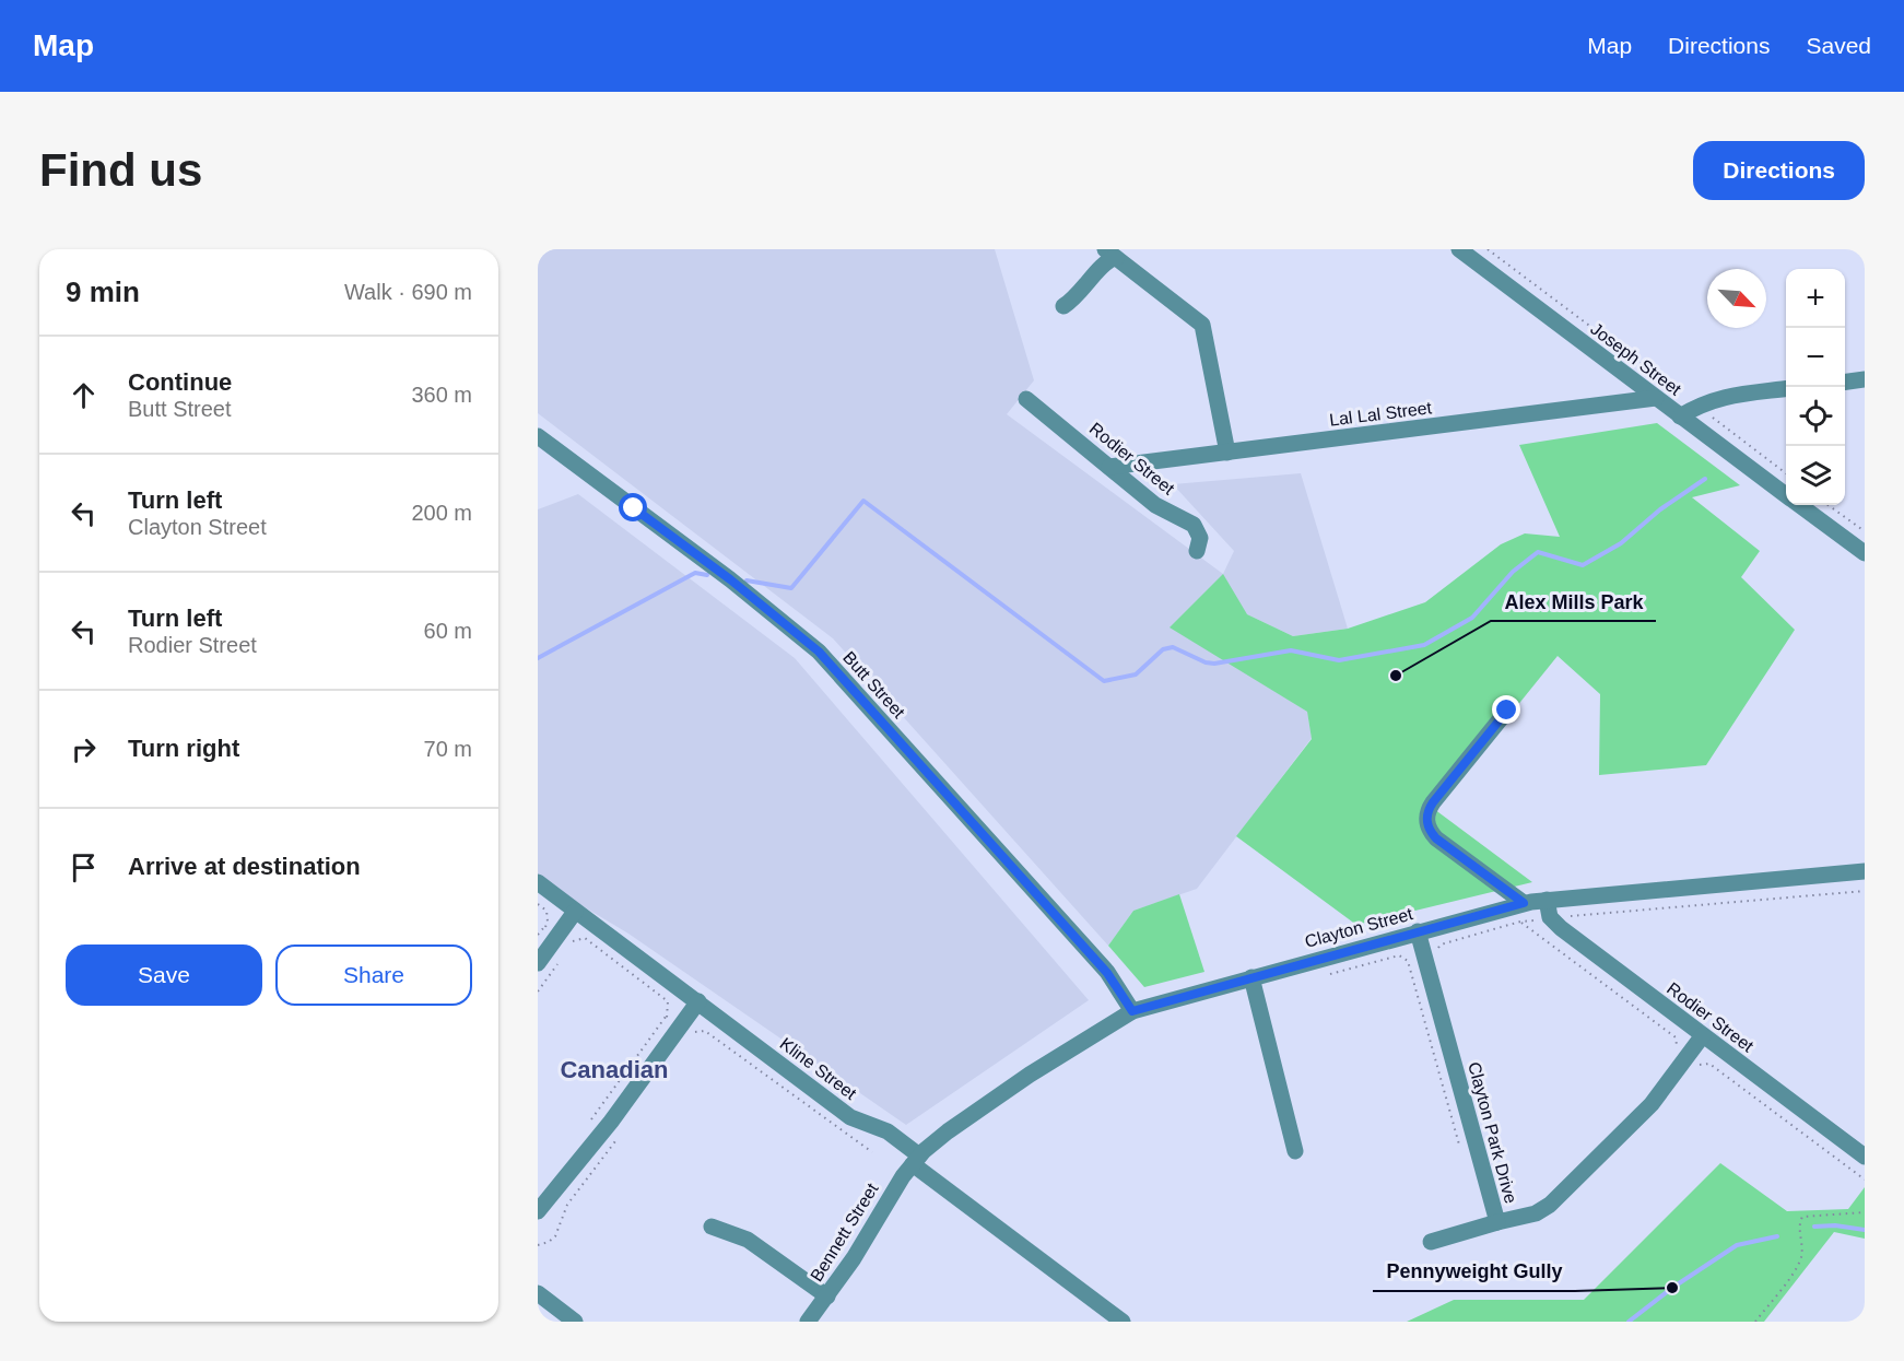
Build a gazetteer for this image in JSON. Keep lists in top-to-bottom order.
{
  "streets": {
    "street": [
      "Joseph Street",
      "Lal Lal Street",
      "Rodier Street",
      "Butt Street",
      "Clayton Street",
      "Kline Street",
      "Clayton Park Drive",
      "Bennett Street"
    ]
  },
  "crossings": [
    ["Joseph Street", "Lal Lal Street"],
    ["Lal Lal Street", "Rodier Street"],
    ["Rodier Street", "Clayton Park Drive"],
    ["Butt Street", "Clayton Street"],
    ["Clayton Street", "Kline Street"],
    ["Clayton Street", "Clayton Park Drive"],
    ["Clayton Street", "Bennett Street"],
    ["Kline Street", "Bennett Street"]
  ],
  "districts": ["Canadian"],
  "places": ["Alex Mills Park", "Pennyweight Gully"],
  "north": "bottom right",
  "page": {
    "header": "Map",
    "nav": ["Map", "Directions", "Saved"],
    "buttons": [
      "Directions",
      ["Save", "Share"]
    ],
    "title": "Find us",
    "heading": ["9 min", "Walk · 690 m"],
    "map_buttons": ["+", "−"],
    "list": [
      ["Continue", "Butt Street", "360 m"],
      ["Turn left", "Clayton Street", "200 m"],
      ["Turn left", "Rodier Street", "60 m"],
      ["Turn right", "70 m"],
      "Arrive at destination"
    ]
  }
}
